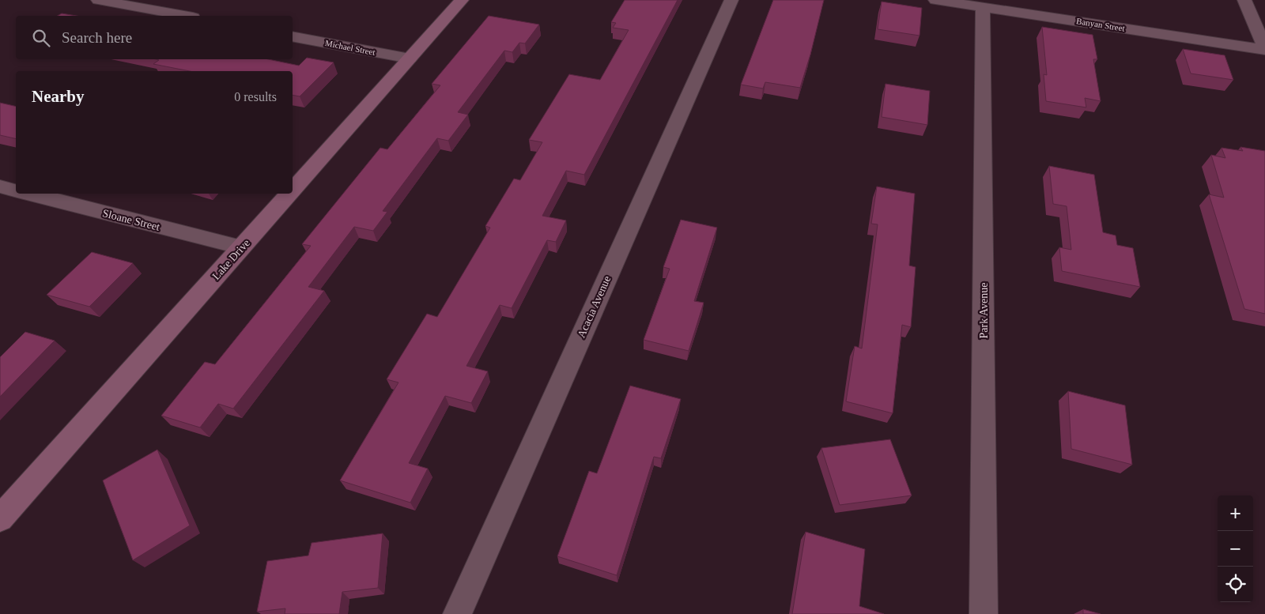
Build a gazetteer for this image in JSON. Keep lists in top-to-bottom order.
{
  "streets": {
    "street": [
      "Banyan Street",
      "Michael Street",
      "Sloane Street",
      "Lake Drive",
      "Acacia Avenue",
      "Park Avenue"
    ]
  },
  "crossings": [
    ["Banyan Street", "Park Avenue"],
    ["Michael Street", "Lake Drive"],
    ["Sloane Street", "Lake Drive"]
  ],
  "page": {
    "search": "Search here",
    "heading": ["Nearby", "0 results"],
    "map_buttons": ["+", "−"]
  }
}
